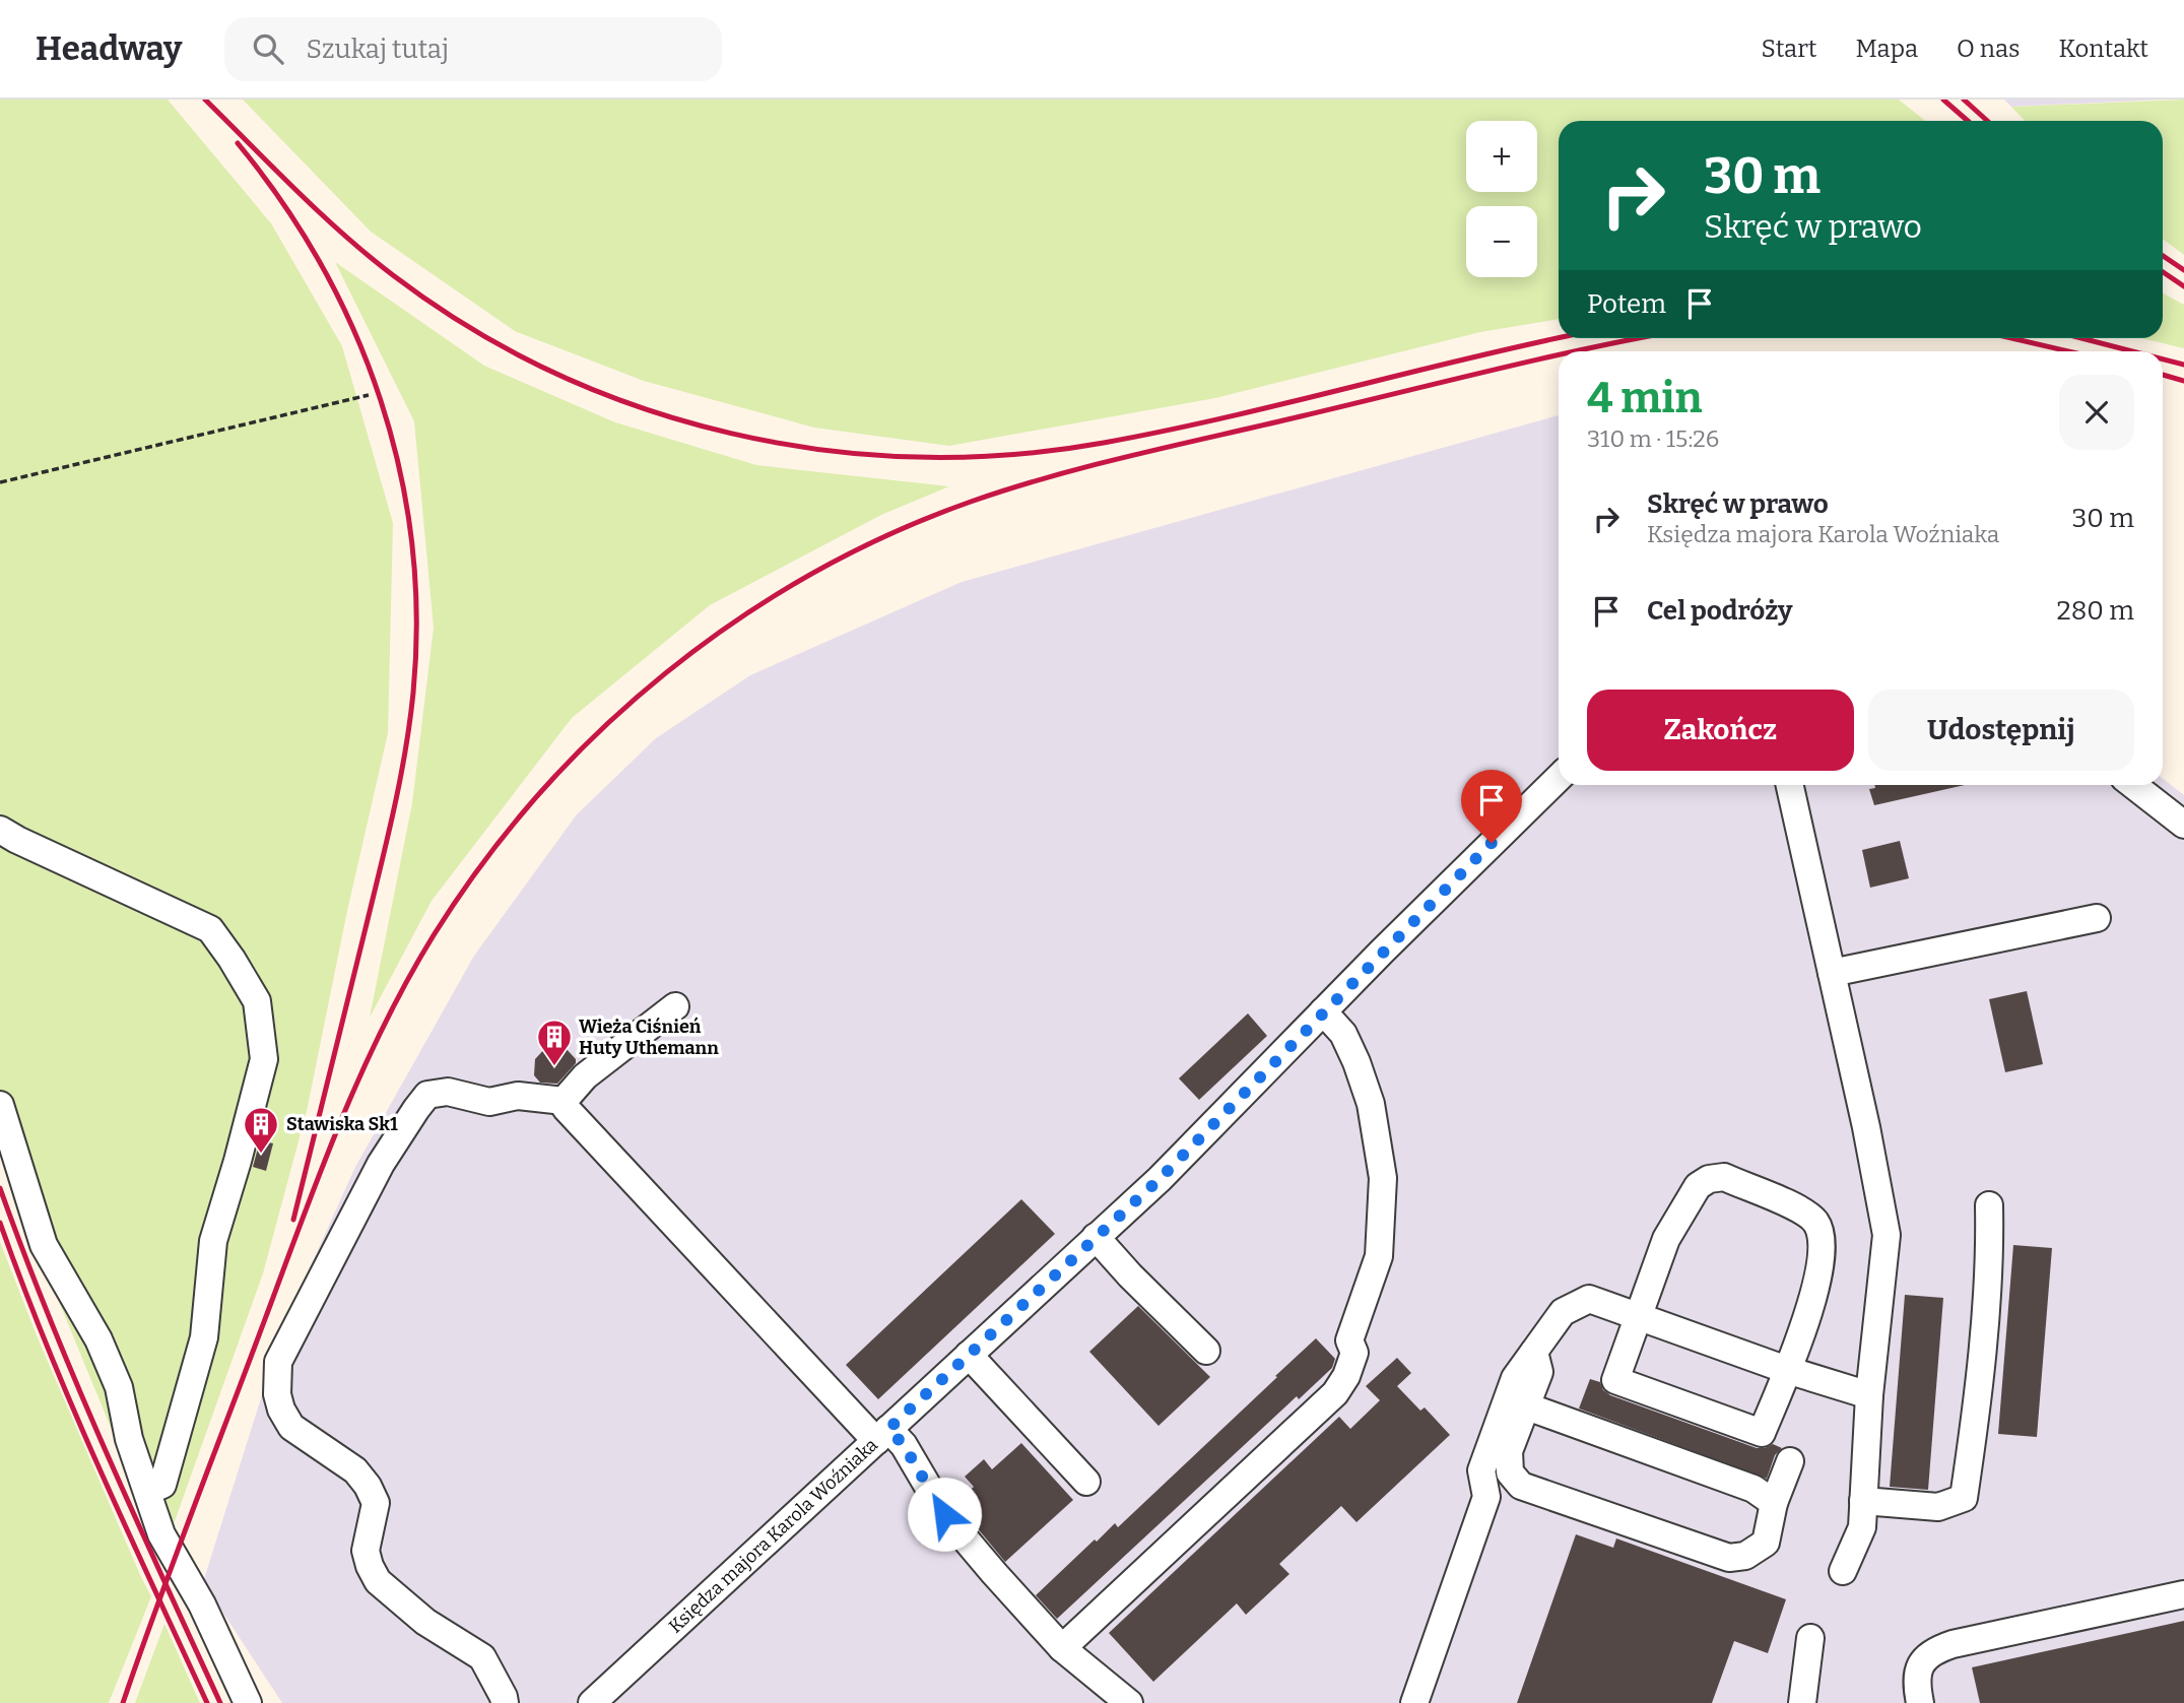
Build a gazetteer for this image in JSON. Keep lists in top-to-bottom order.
{
  "streets": {
    "street": ["Księdza majora Karola Woźniaka"]
  },
  "places": {
    "building": ["Wieża Ciśnień Huty Uthemann", "Stawiska Sk1"]
  },
  "page": {
    "header": "Headway",
    "search": "Szukaj tutaj",
    "nav": [
      "Start",
      "Mapa",
      "O nas",
      "Kontakt"
    ],
    "map_buttons": ["+", "−"],
    "turn": ["30 m", "Skręć w prawo"],
    "then": "Potem",
    "heading": ["4 min", "310 m · 15:26"],
    "list": [
      {
        "name": "Skręć w prawo",
        "note": "Księdza majora Karola Woźniaka",
        "value": "30 m"
      },
      {
        "name": "Cel podróży",
        "value": "280 m"
      }
    ],
    "buttons": ["Zakończ", "Udostępnij"]
  }
}
